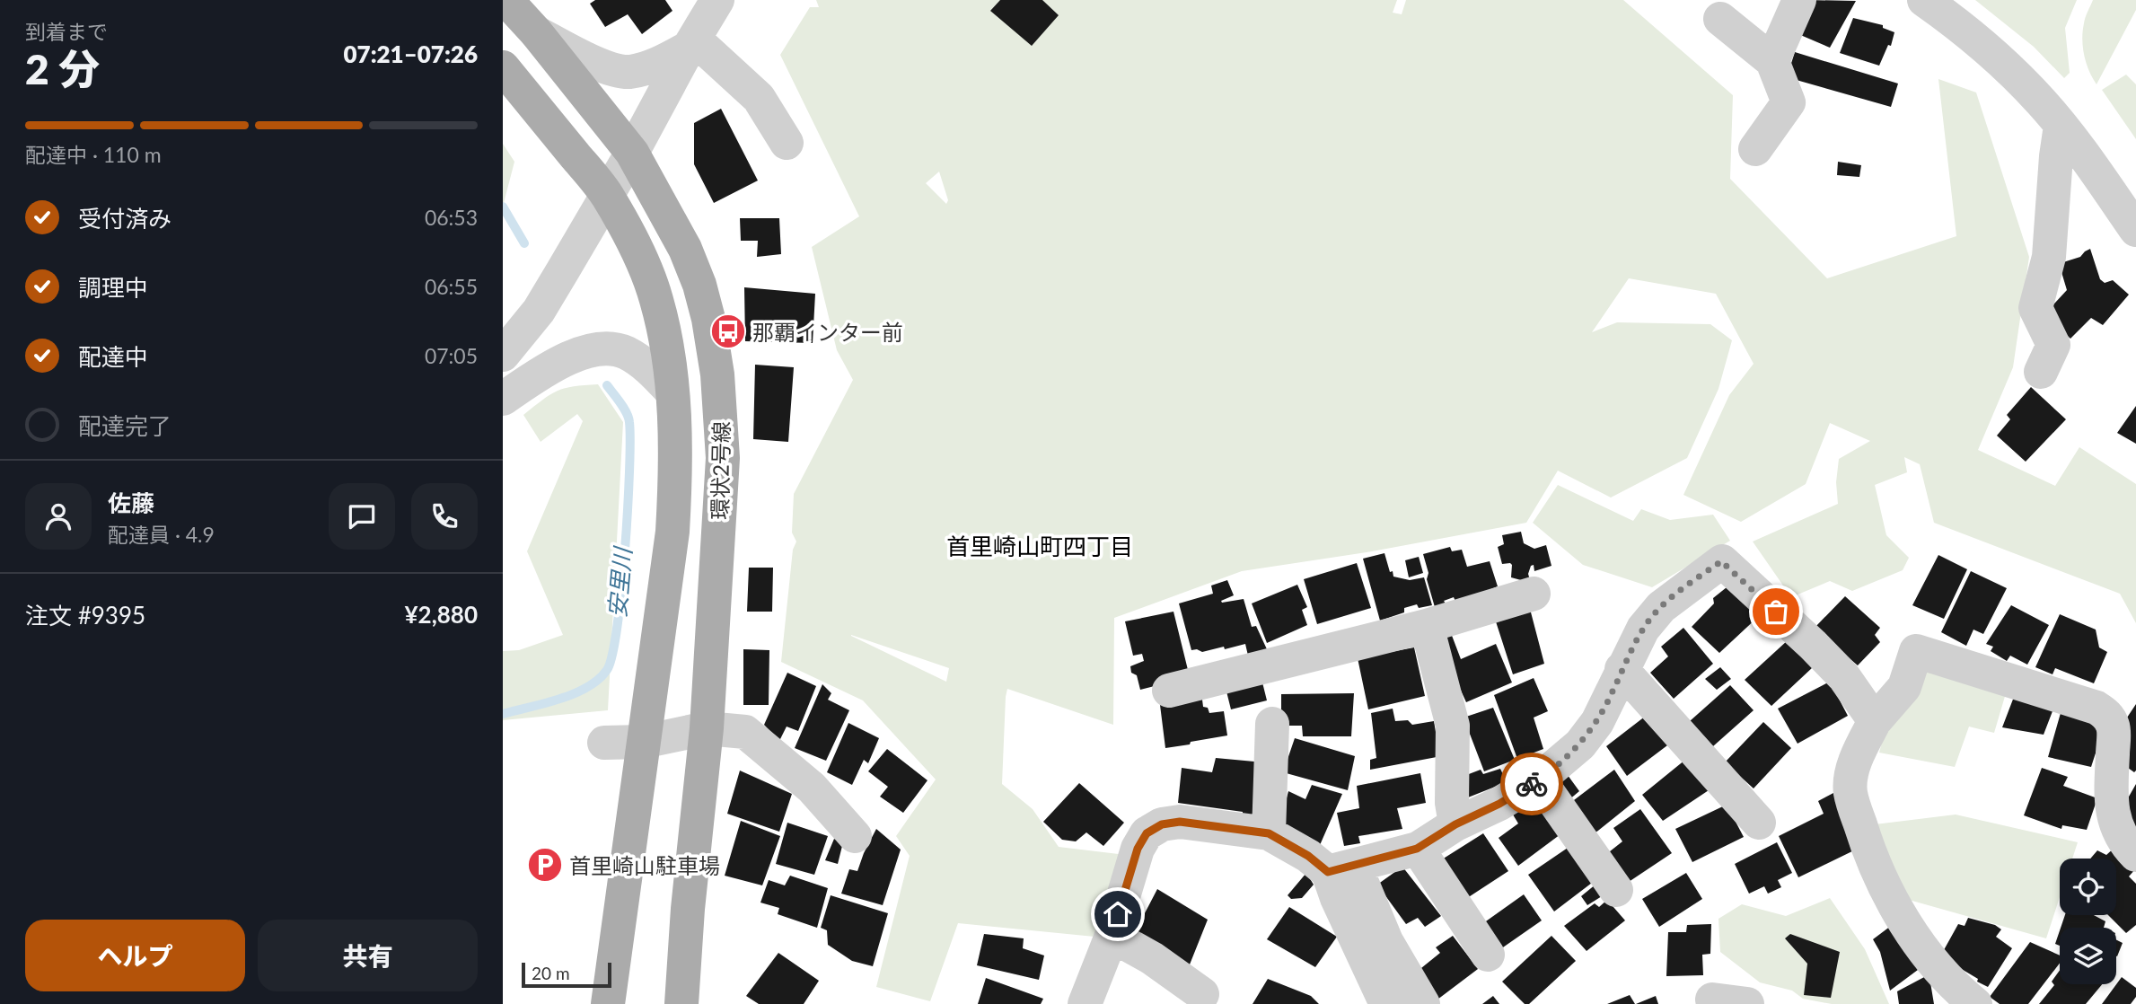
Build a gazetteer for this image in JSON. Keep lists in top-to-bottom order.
{
  "streets": {
    "main road": ["環状2号線"]
  },
  "districts": ["首里崎山町四丁目"],
  "water": ["安里川"],
  "places": {
    "bus stop": ["那覇インター前"],
    "parking": ["首里崎山駐車場"]
  },
  "scale_bar": "20 m",
  "page": {
    "heading": ["2 分", "到着まで", "07:21–07:26"],
    "panel": [
      "佐藤",
      "配達員 · 4.9",
      "注文 #9395",
      "¥2,880"
    ],
    "bar": "配達中 · 110 m",
    "list": [
      ["受付済み", "06:53"],
      ["調理中", "06:55"],
      ["配達中", "07:05"],
      "配達完了"
    ],
    "buttons": ["ヘルプ", "共有"],
    "scale": "20 m"
  }
}
